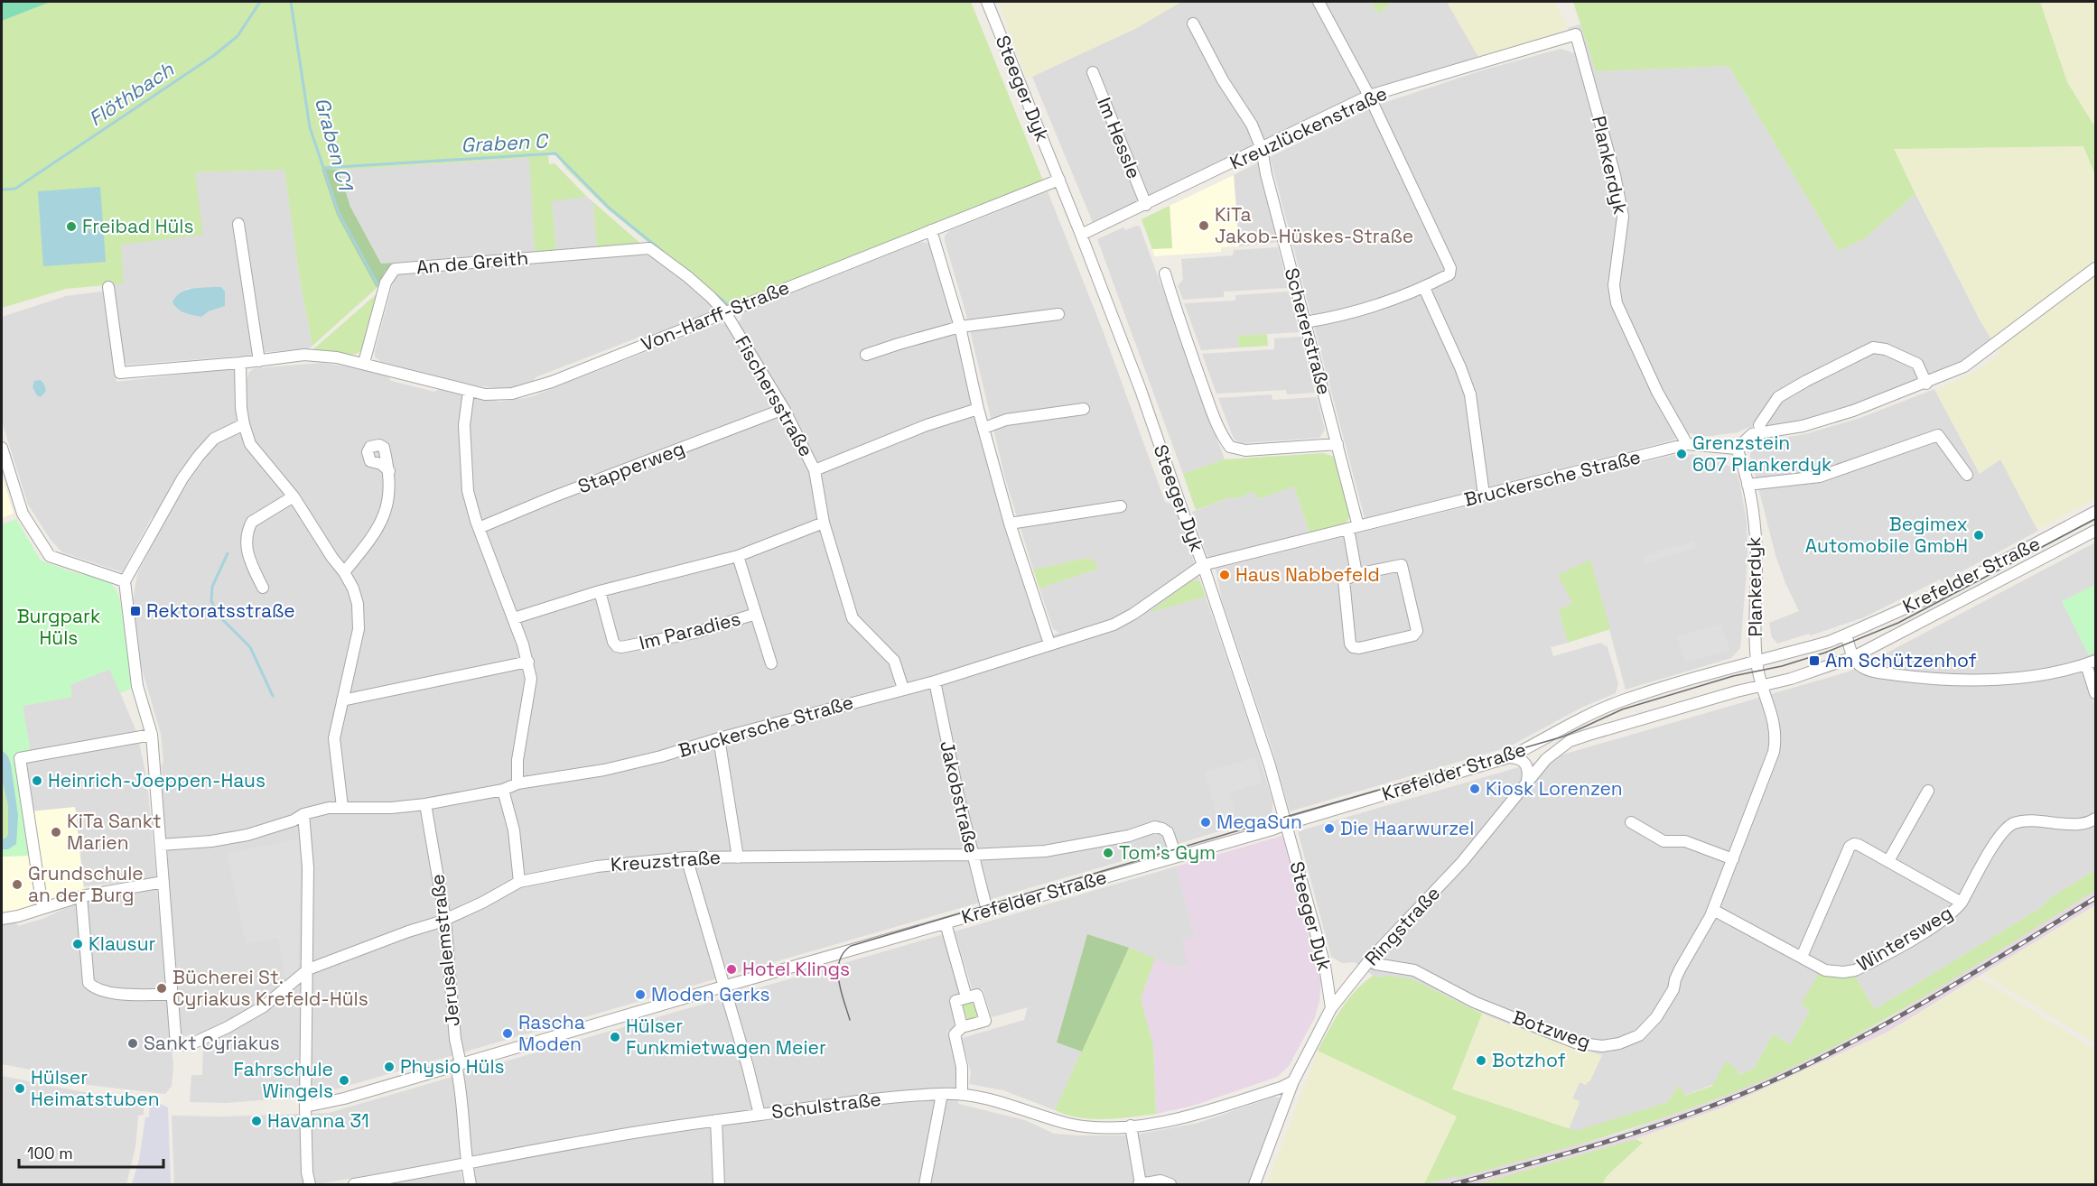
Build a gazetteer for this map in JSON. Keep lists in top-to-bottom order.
{
  "streets": {
    "street": [
      "Steeger Dyk",
      "Kreuzlückenstraße",
      "Im Hessle",
      "Plankerdyk",
      "An de Greith",
      "Von-Harff-Straße",
      "Schererstraße",
      "Fischersstraße",
      "Stapperweg",
      "Bruckersche Straße",
      "Krefelder Straße",
      "Im Paradies",
      "Jakobstraße",
      "Kreuzstraße",
      "Ringstraße",
      "Wintersweg",
      "Jerusalemstraße",
      "Botzweg",
      "Schulstraße"
    ]
  },
  "crossings": [
    ["Steeger Dyk", "Kreuzlückenstraße"],
    ["Steeger Dyk", "Von-Harff-Straße"],
    ["Steeger Dyk", "Bruckersche Straße"],
    ["Steeger Dyk", "Krefelder Straße"],
    ["Steeger Dyk", "Ringstraße"],
    ["Kreuzlückenstraße", "Im Hessle"],
    ["Kreuzlückenstraße", "Plankerdyk"],
    ["Kreuzlückenstraße", "Schererstraße"],
    ["Plankerdyk", "Bruckersche Straße"],
    ["Plankerdyk", "Krefelder Straße"],
    ["Plankerdyk", "Botzweg"],
    ["An de Greith", "Von-Harff-Straße"],
    ["An de Greith", "Fischersstraße"],
    ["Von-Harff-Straße", "Fischersstraße"],
    ["Schererstraße", "Bruckersche Straße"],
    ["Fischersstraße", "Stapperweg"],
    ["Fischersstraße", "Bruckersche Straße"],
    ["Bruckersche Straße", "Jakobstraße"],
    ["Bruckersche Straße", "Jerusalemstraße"],
    ["Krefelder Straße", "Jakobstraße"],
    ["Krefelder Straße", "Kreuzstraße"],
    ["Krefelder Straße", "Ringstraße"],
    ["Krefelder Straße", "Jerusalemstraße"],
    ["Krefelder Straße", "Botzweg"],
    ["Jakobstraße", "Kreuzstraße"],
    ["Kreuzstraße", "Jerusalemstraße"],
    ["Ringstraße", "Botzweg"],
    ["Ringstraße", "Schulstraße"],
    ["Wintersweg", "Botzweg"],
    ["Jerusalemstraße", "Schulstraße"]
  ],
  "water": ["Flöthbach", "Graben C", "Graben C1"],
  "parks": ["Burgpark Hüls"],
  "places": {
    "other": [
      "KiTa Jakob-Hüskes-Straße",
      "Freibad Hüls",
      "Grenzstein 607 Plankerdyk",
      "Begimex Automobile GmbH",
      "Haus Nabbefeld",
      "Heinrich-Joeppen-Haus",
      "Kiosk Lorenzen",
      "MegaSun",
      "Die Haarwurzel",
      "KiTa Sankt Marien",
      "Tom's Gym",
      "Grundschule an der Burg",
      "Klausur",
      "Hotel Klings",
      "Bücherei St. Cyriakus Krefeld-Hüls",
      "Moden Gerks",
      "Rascha Moden",
      "Hülser Funkmietwagen Meier",
      "Sankt Cyriakus",
      "Botzhof",
      "Physio Hüls",
      "Fahrschule Wingels",
      "Hülser Heimatstuben",
      "Havanna 31"
    ],
    "transit": ["Rektoratsstraße", "Am Schützenhof"]
  },
  "scale_bar": "100 m"
}
